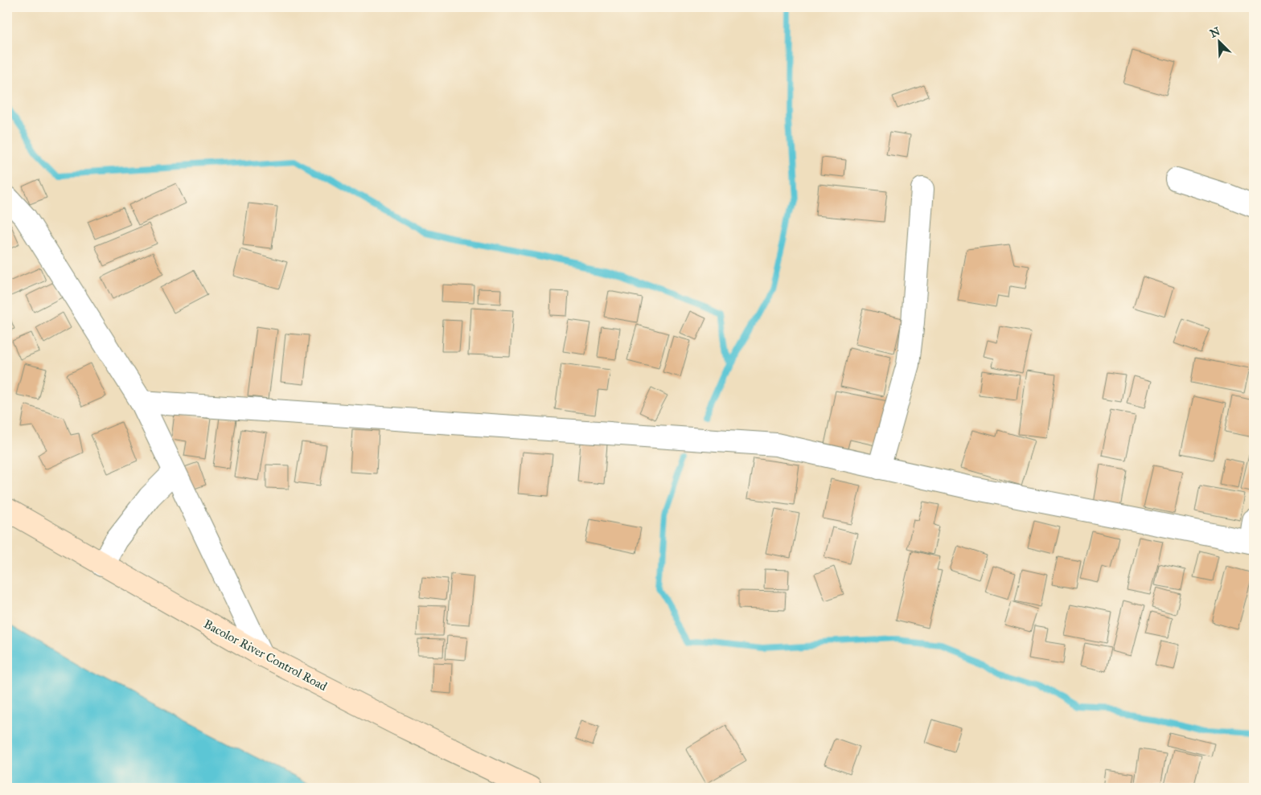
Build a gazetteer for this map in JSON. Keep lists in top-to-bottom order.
{
  "streets": {
    "street": ["Bacolor River Control Road"]
  },
  "north": "top left"
}
